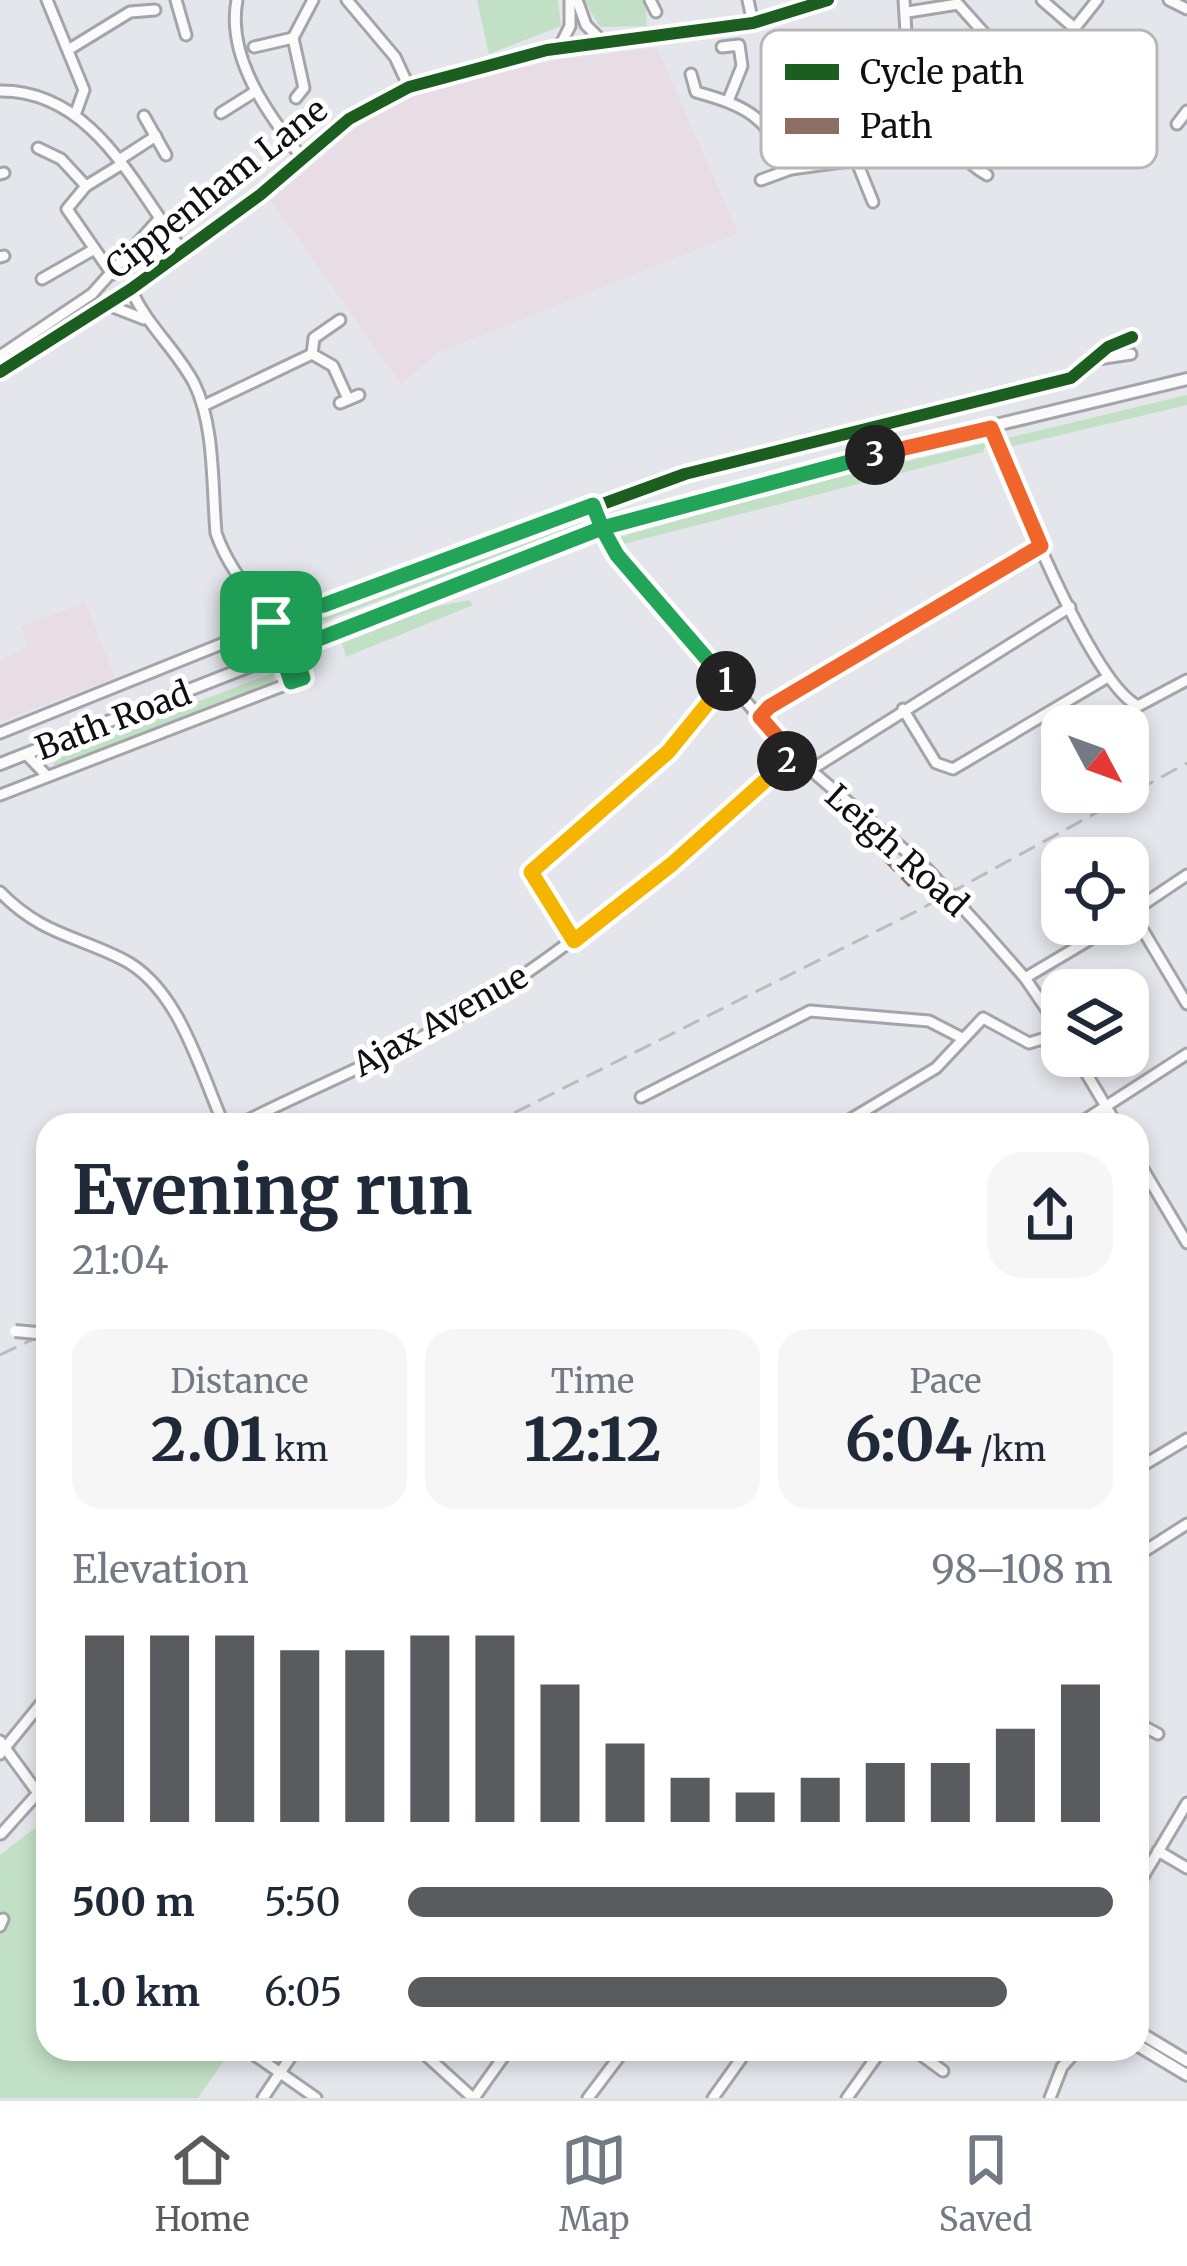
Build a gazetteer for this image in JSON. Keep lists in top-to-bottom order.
{
  "streets": {
    "main road": ["Bath Road"],
    "street": ["Cippenham Lane", "Leigh Road", "Ajax Avenue"]
  },
  "crossings": [
    ["Bath Road", "Leigh Road"],
    ["Leigh Road", "Ajax Avenue"]
  ],
  "legend": ["Cycle path", "Path"],
  "north": "bottom right",
  "page": {
    "pins": ["3", "1", "2"],
    "heading": ["Evening run", "21:04"],
    "stats": [
      ["Distance", "2.01 km"],
      ["Time", "12:12"],
      ["Pace", "6:04 /km"]
    ],
    "chart": ["Elevation", "98–108 m"],
    "list": [
      {
        "name": "500 m",
        "note": "5:50"
      },
      {
        "name": "1.0 km",
        "note": "6:05"
      }
    ],
    "tabs": ["Home", "Map", "Saved"]
  }
}
